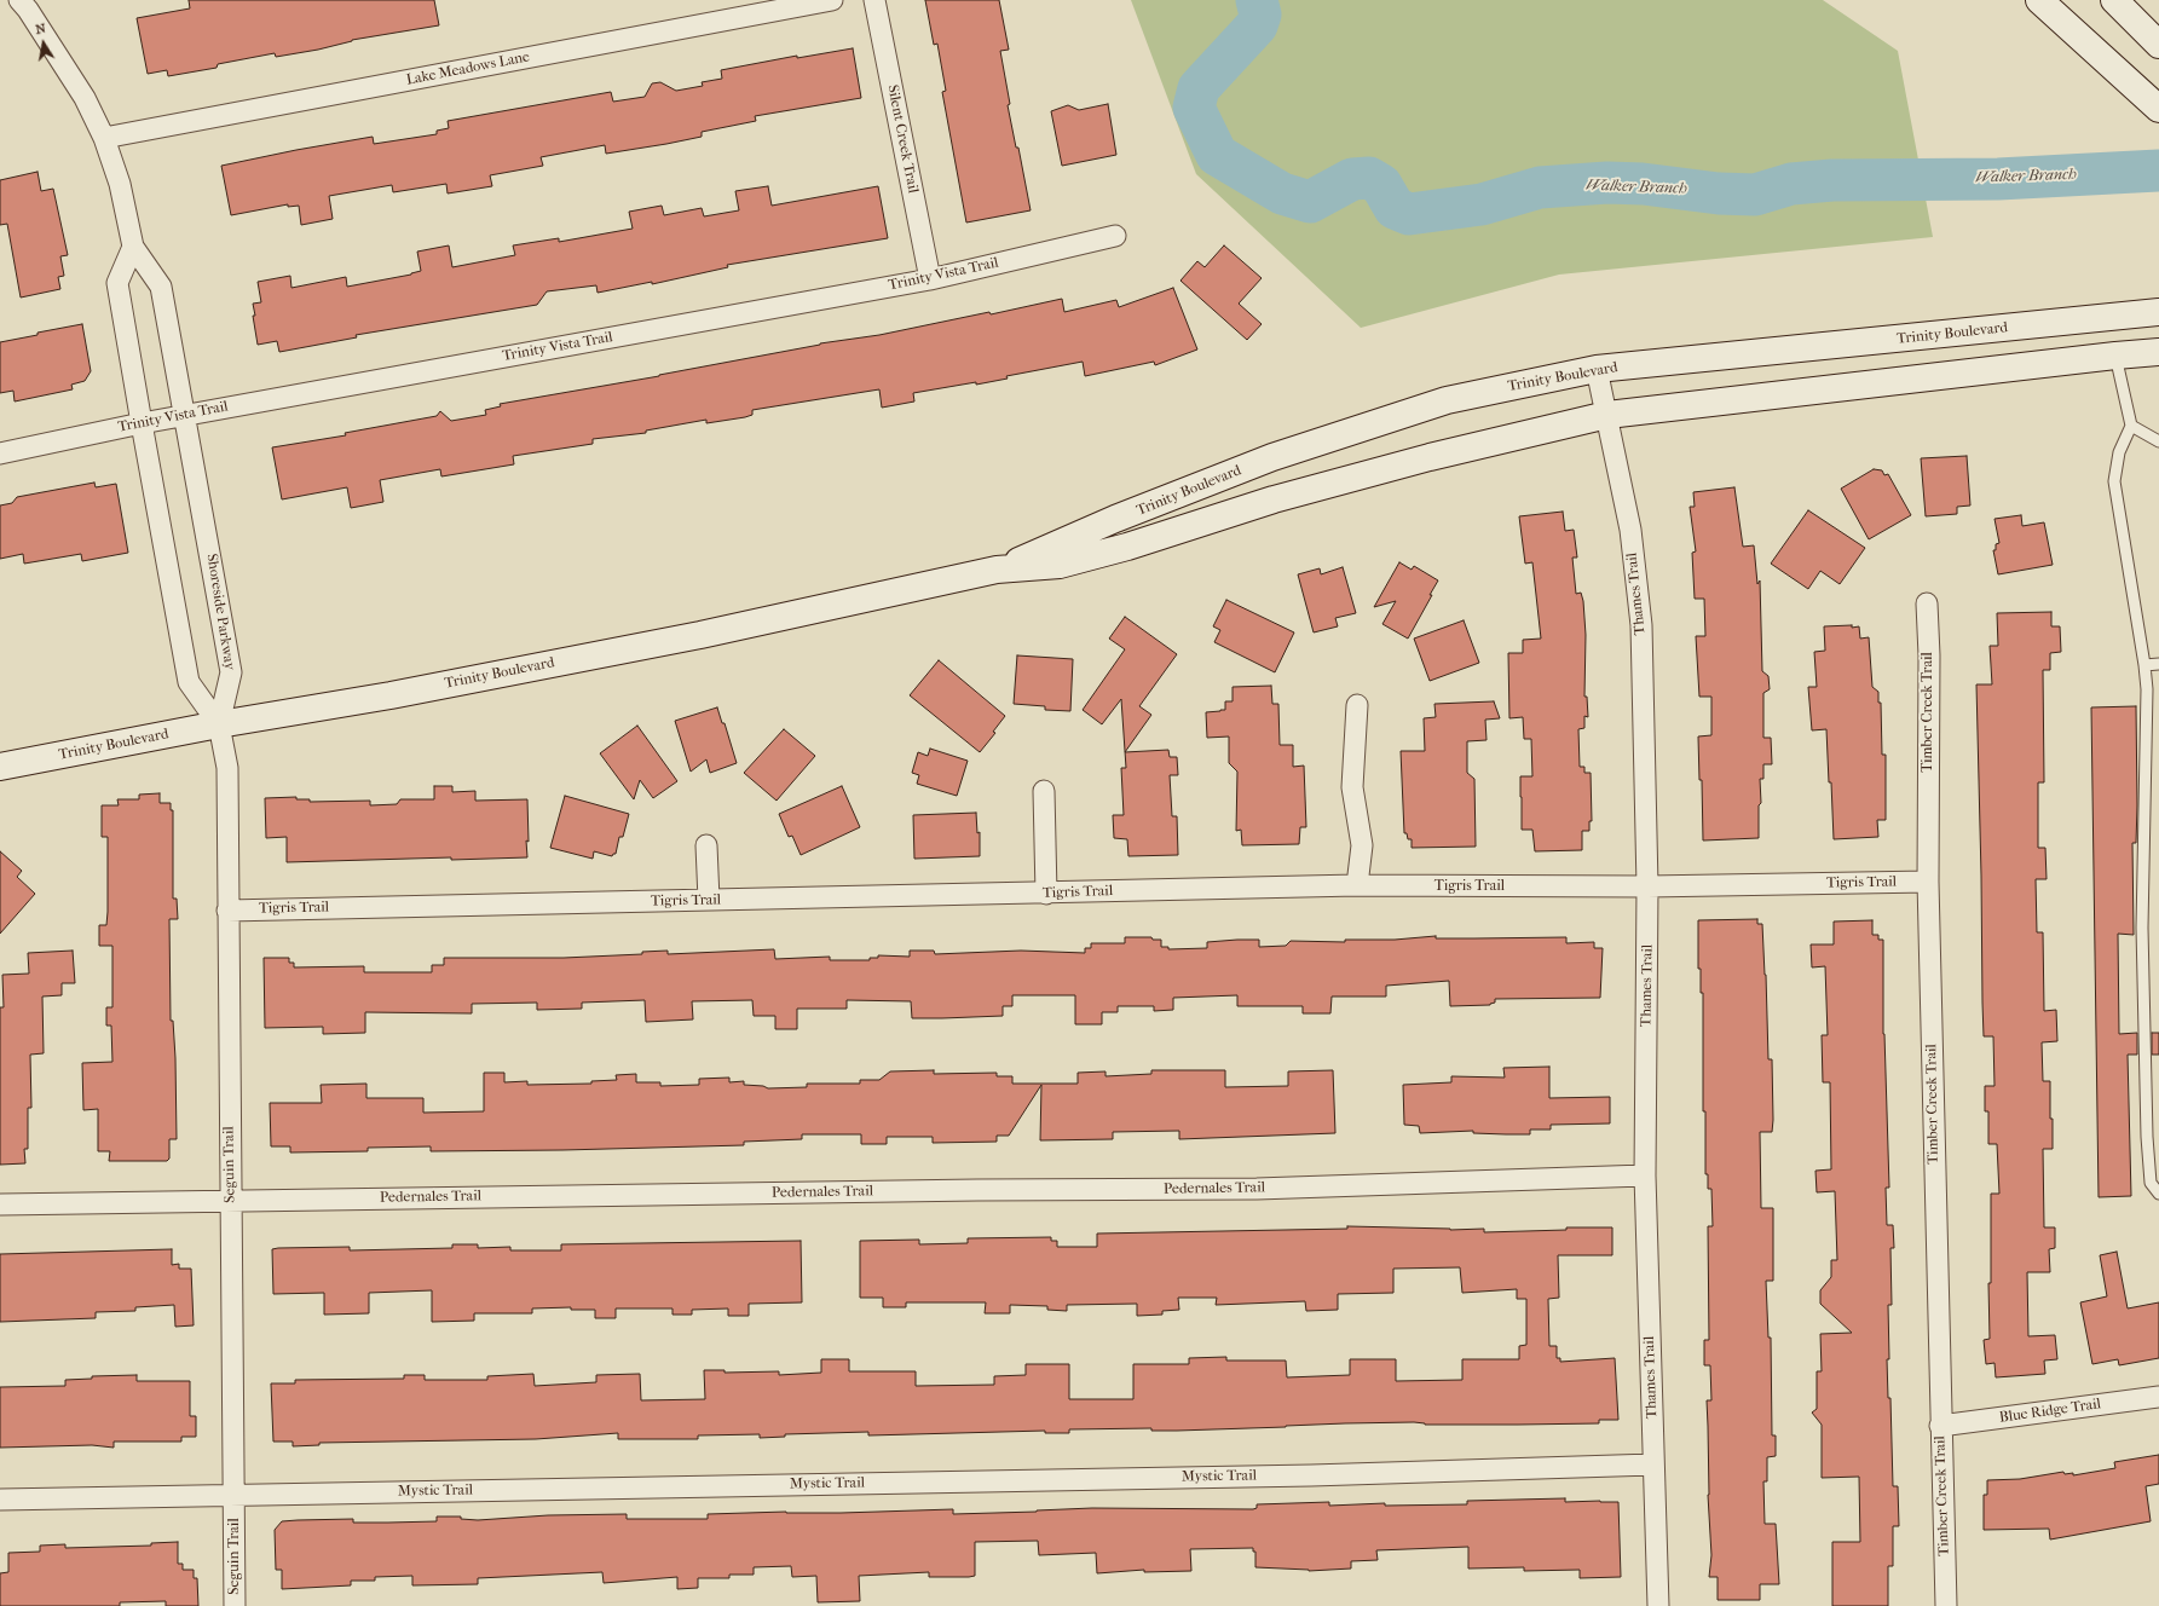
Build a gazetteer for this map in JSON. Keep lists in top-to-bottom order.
{
  "streets": {
    "main road": ["Trinity Boulevard"],
    "street": [
      "Lake Meadows Lane",
      "Silent Creek Trail",
      "Trinity Vista Trail",
      "Thames Trail",
      "Shoreside Parkway",
      "Timber Creek Trail",
      "Tigris Trail",
      "Seguin Trail",
      "Pedernales Trail",
      "Blue Ridge Trail",
      "Mystic Trail"
    ]
  },
  "crossings": [
    ["Lake Meadows Lane", "Shoreside Parkway"],
    ["Silent Creek Trail", "Trinity Vista Trail"],
    ["Trinity Vista Trail", "Shoreside Parkway"],
    ["Trinity Boulevard", "Thames Trail"],
    ["Trinity Boulevard", "Shoreside Parkway"],
    ["Trinity Boulevard", "Seguin Trail"],
    ["Thames Trail", "Tigris Trail"],
    ["Thames Trail", "Pedernales Trail"],
    ["Thames Trail", "Mystic Trail"],
    ["Shoreside Parkway", "Seguin Trail"],
    ["Timber Creek Trail", "Tigris Trail"],
    ["Timber Creek Trail", "Blue Ridge Trail"],
    ["Tigris Trail", "Seguin Trail"],
    ["Seguin Trail", "Pedernales Trail"],
    ["Seguin Trail", "Mystic Trail"]
  ],
  "water": ["Walker Branch"],
  "north": "top"
}
